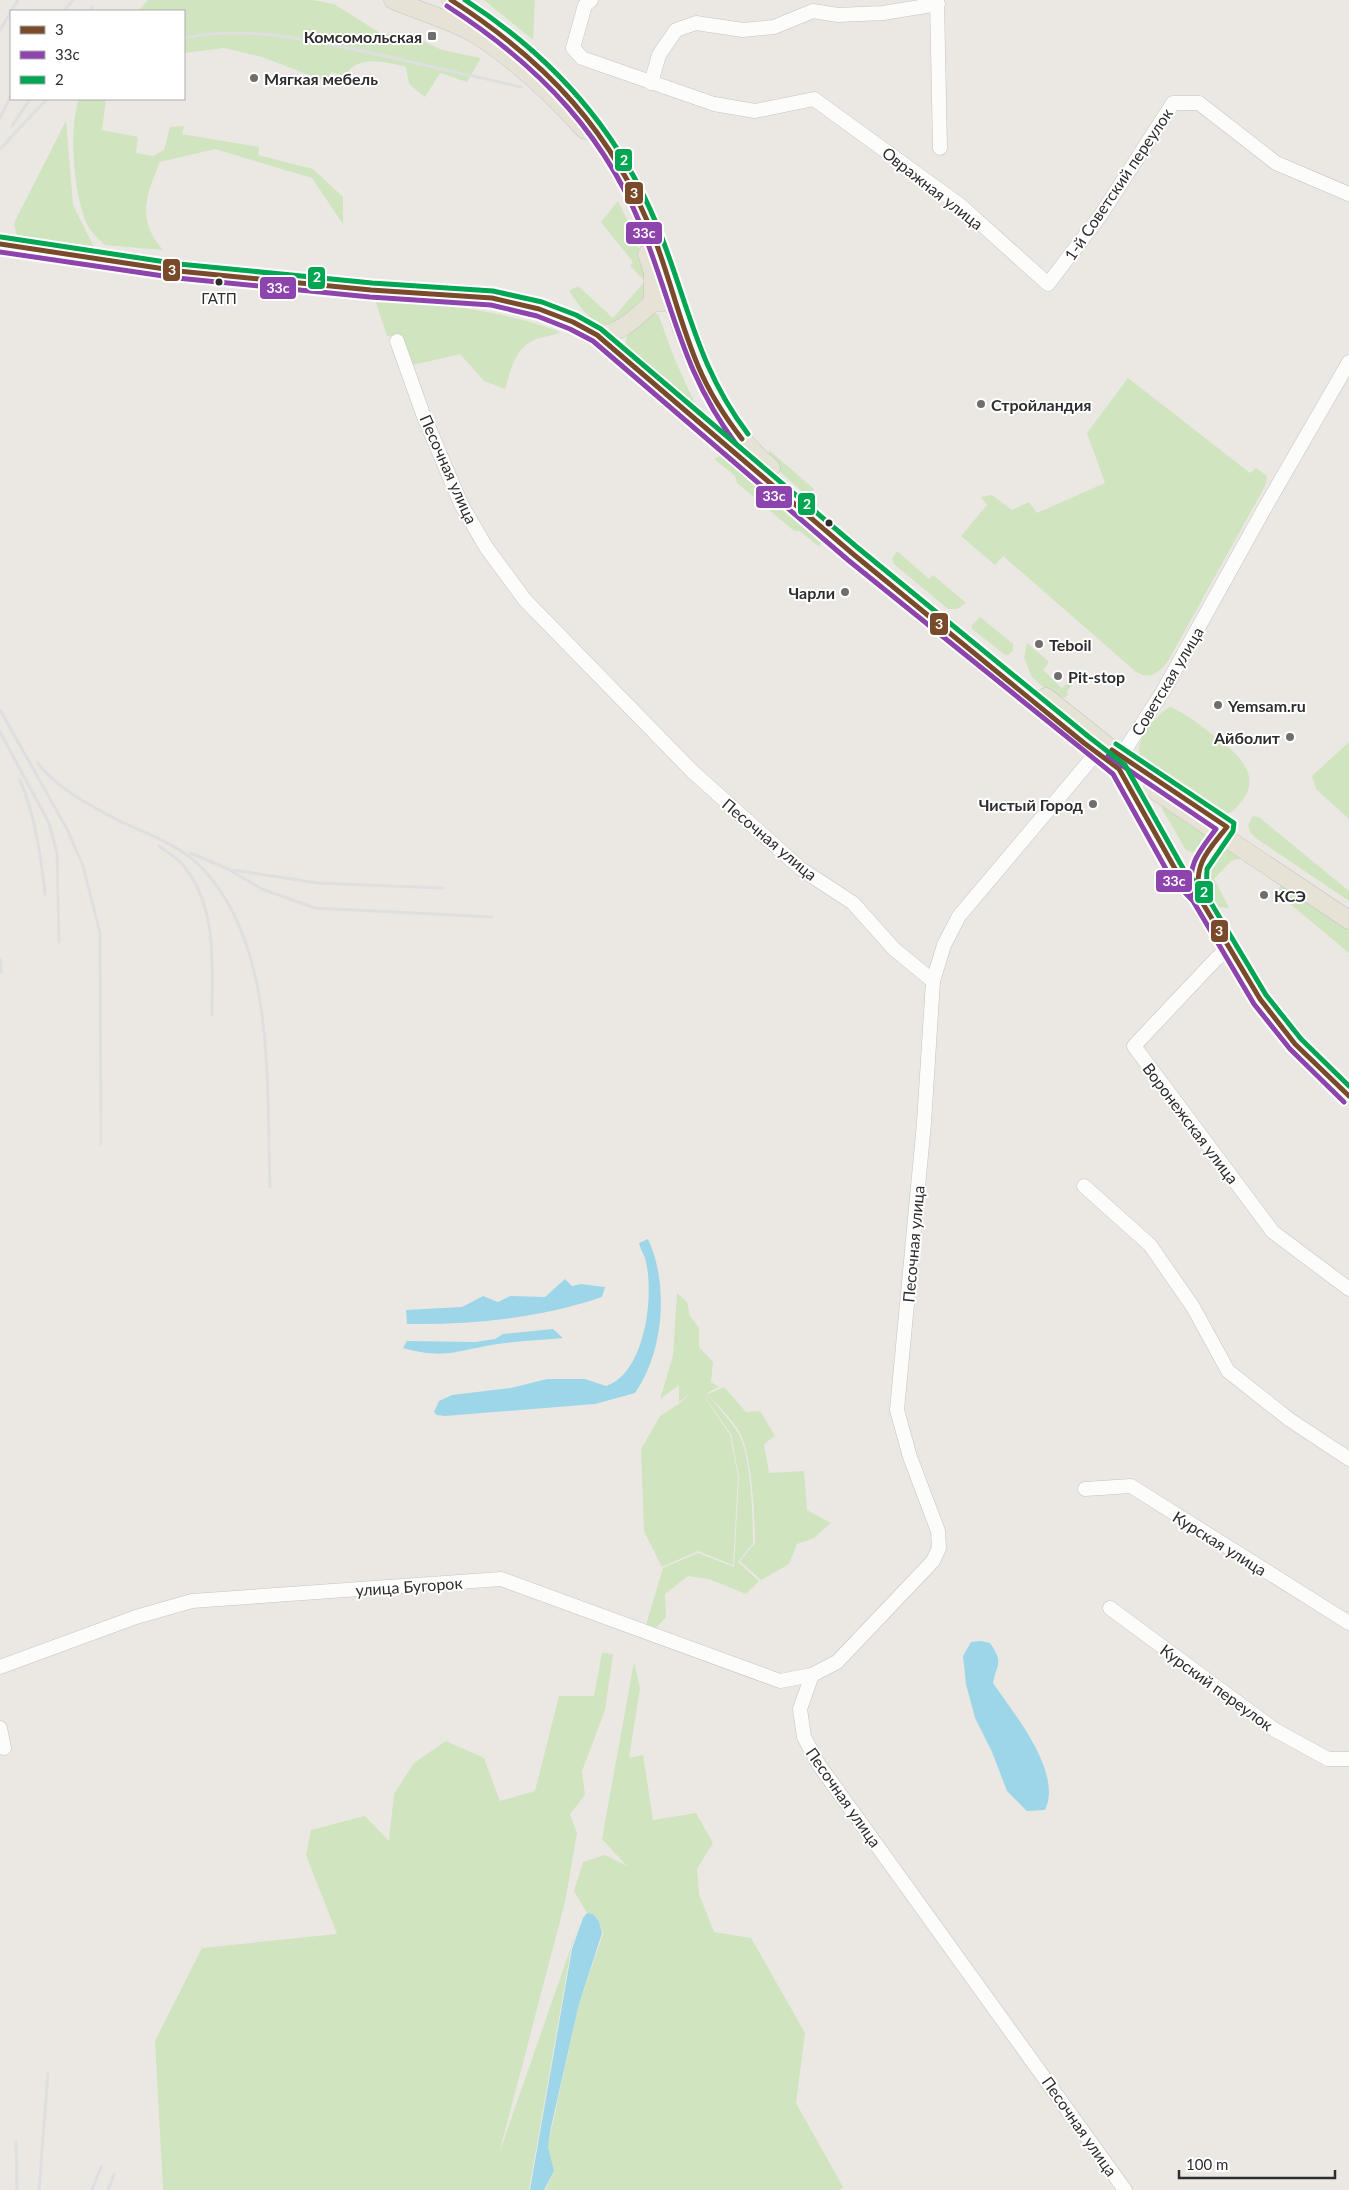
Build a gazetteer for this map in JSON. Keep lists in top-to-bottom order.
{
  "streets": {
    "street": [
      "1-й Советский переулок",
      "Овражная улица",
      "Песочная улица",
      "Советская улица",
      "Воронежская улица",
      "Курская улица",
      "улица Бугорок",
      "Курский переулок"
    ]
  },
  "crossings": [
    ["1-й Советский переулок", "Овражная улица"],
    ["Песочная улица", "улица Бугорок"]
  ],
  "places": {
    "transit": ["Комсомольская"],
    "other": [
      "Мягкая мебель",
      "ГАТП",
      "Стройландия",
      "Чарли",
      "Teboil",
      "Pit-stop",
      "Yemsam.ru",
      "Айболит",
      "Чистый Город",
      "КСЭ"
    ]
  },
  "lines": ["transit line 3", "transit line 2", "transit line 33с"],
  "legend": ["3", "33с", "2"],
  "scale_bar": "100 m"
}
